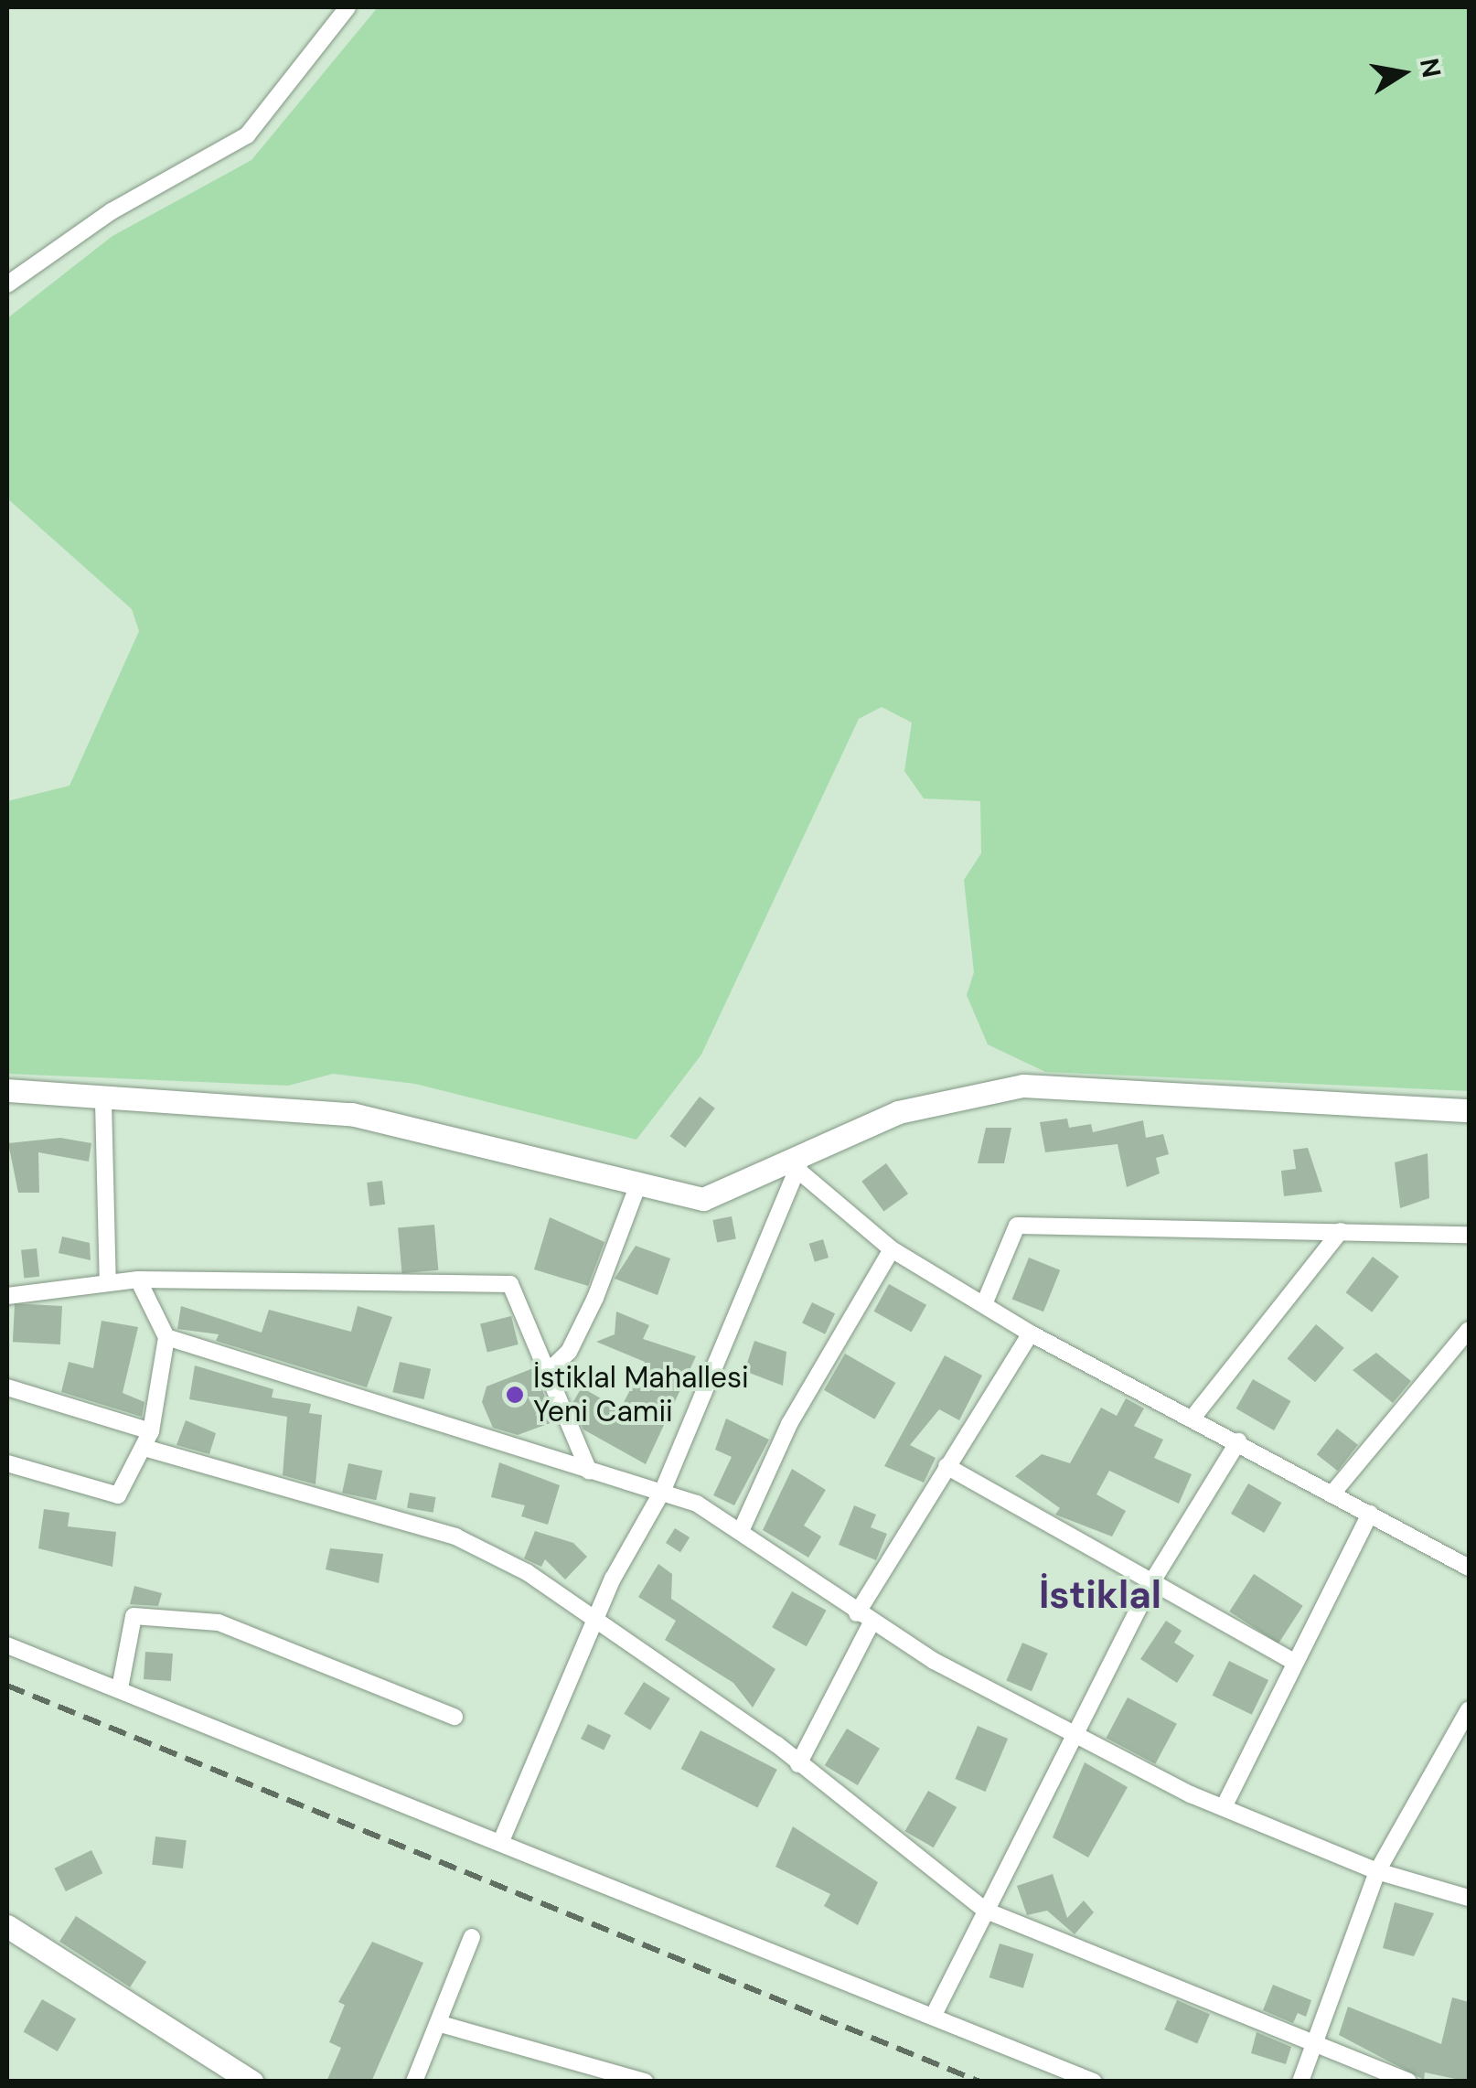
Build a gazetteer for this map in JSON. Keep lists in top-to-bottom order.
{
  "districts": ["İstiklal"],
  "places": ["İstiklal Mahallesi Yeni Camii"],
  "north": "right"
}
